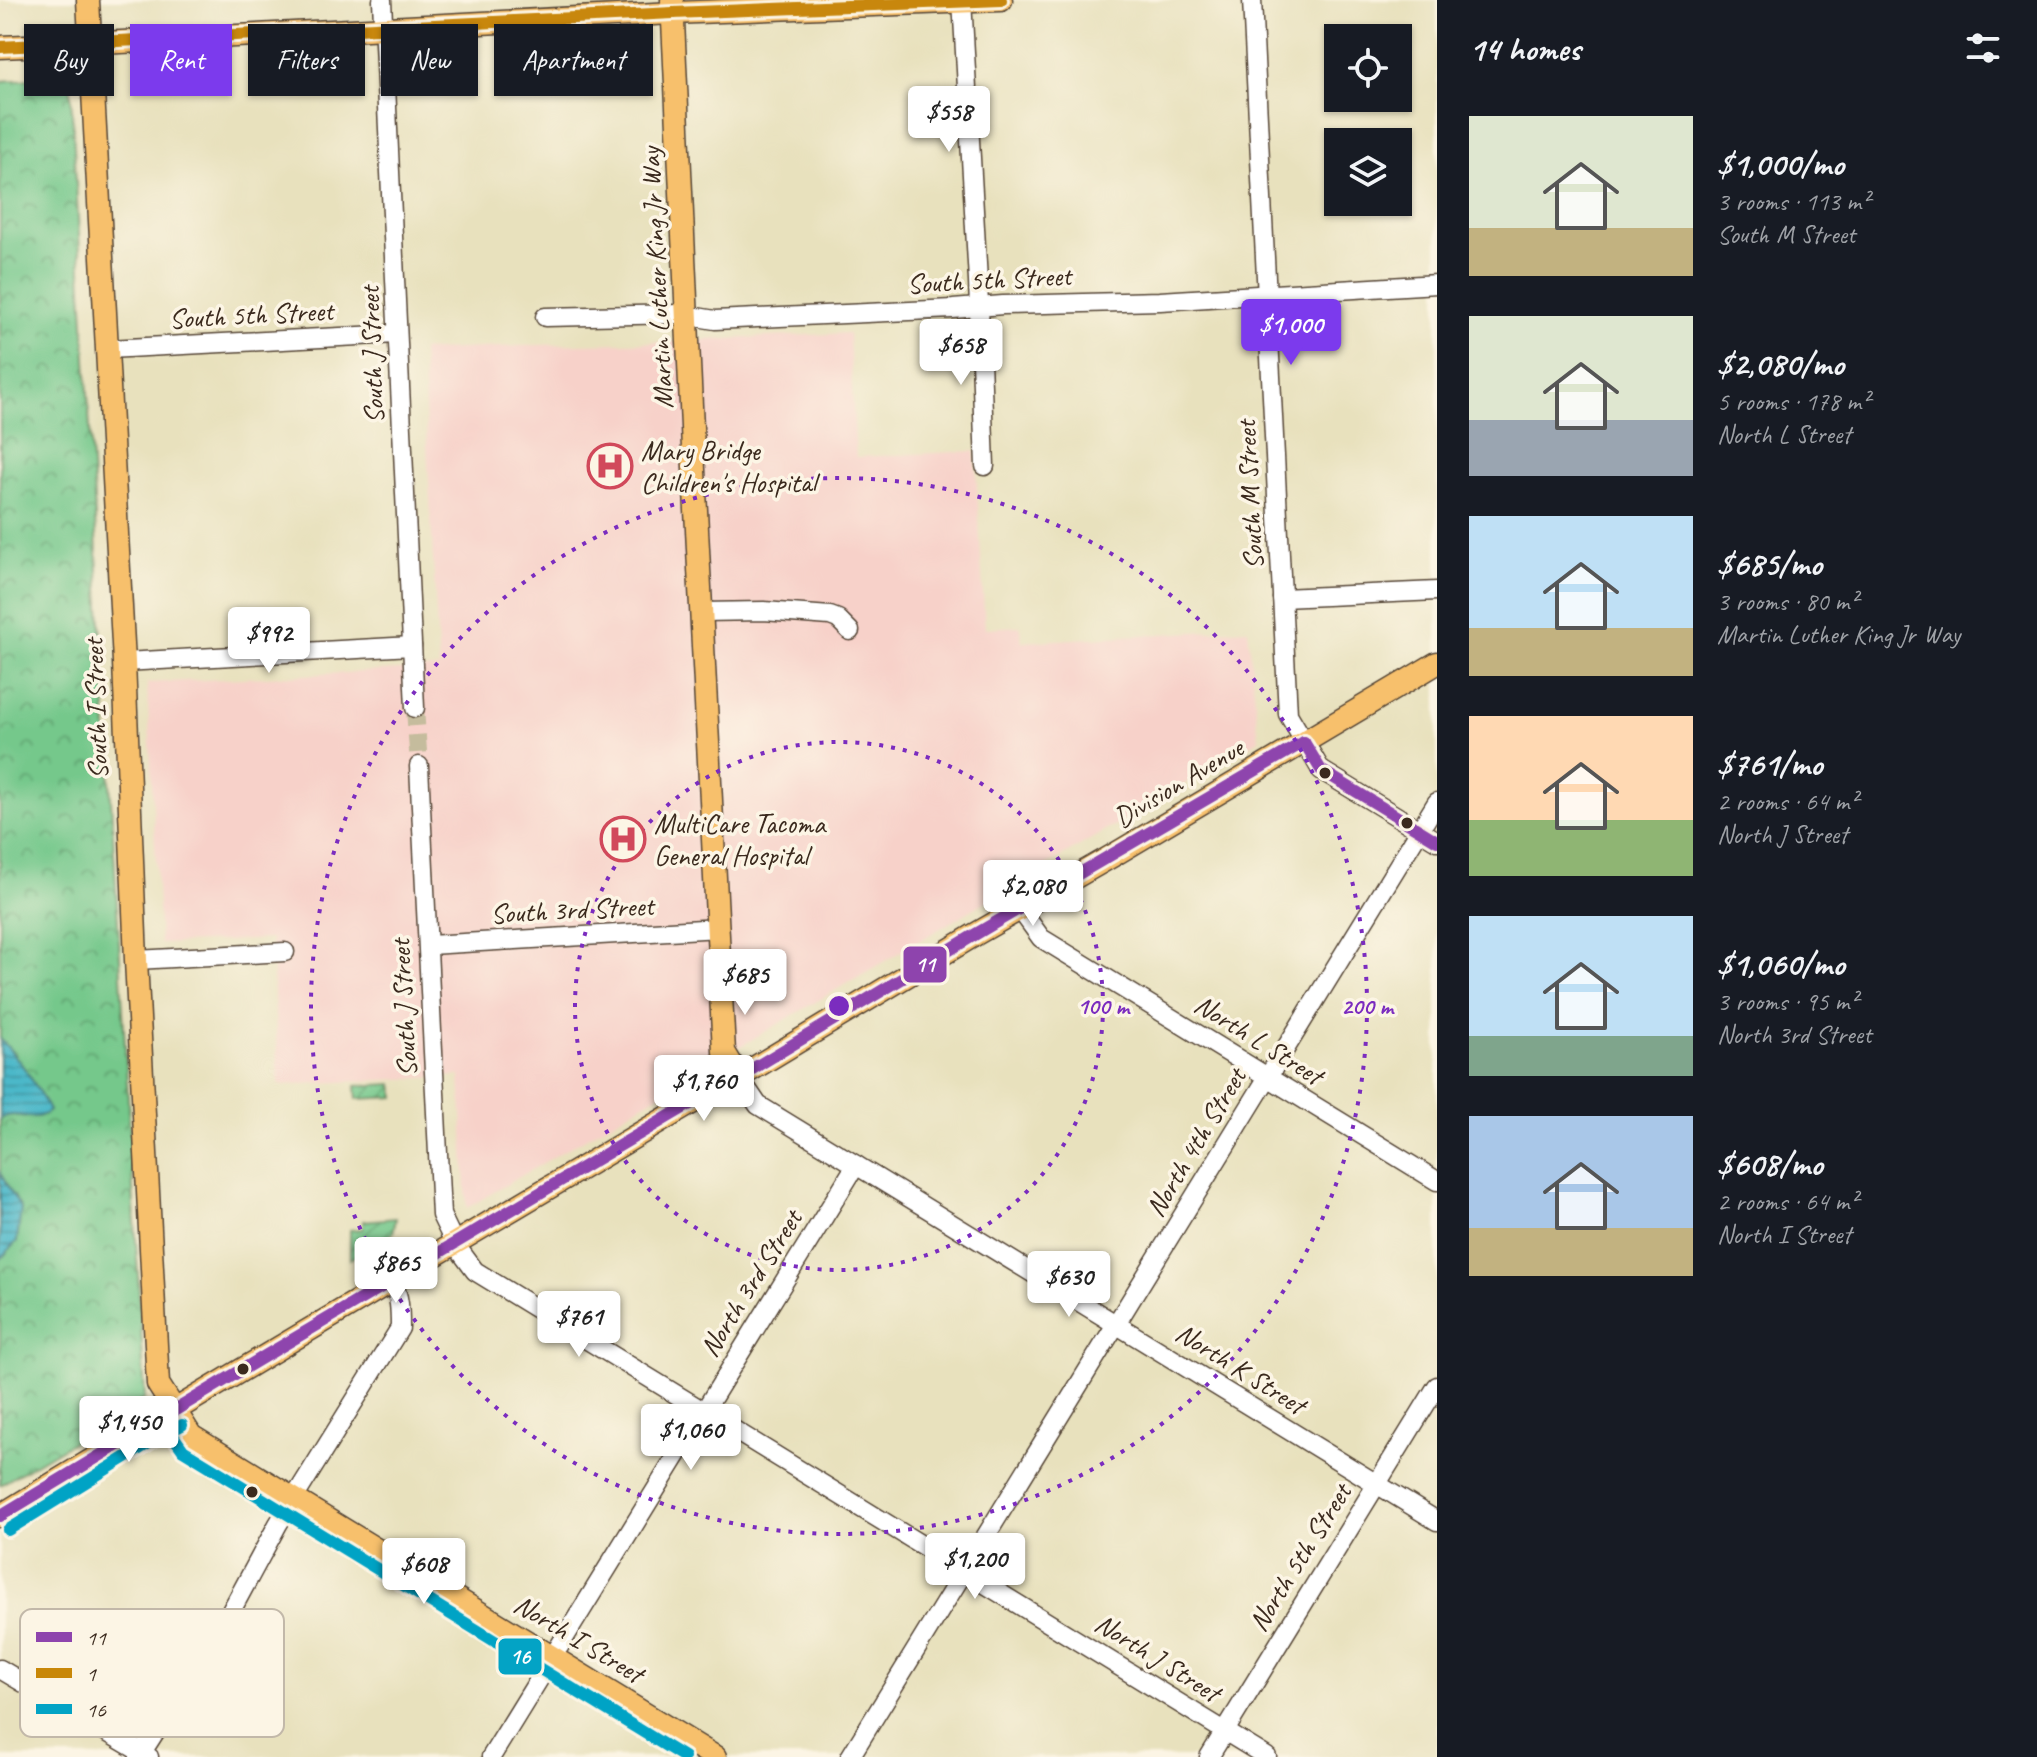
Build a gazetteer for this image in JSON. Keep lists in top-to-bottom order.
{
  "streets": {
    "main road": [
      "Martin Luther King Jr Way",
      "South I Street",
      "Division Avenue",
      "North I Street"
    ],
    "street": [
      "South 5th Street",
      "South J Street",
      "South M Street",
      "South 3rd Street",
      "North L Street",
      "North 4th Street",
      "North 3rd Street",
      "North K Street",
      "North 5th Street",
      "North J Street"
    ]
  },
  "crossings": [
    ["Martin Luther King Jr Way", "South 5th Street"],
    ["Martin Luther King Jr Way", "Division Avenue"],
    ["Martin Luther King Jr Way", "South 3rd Street"],
    ["Martin Luther King Jr Way", "North K Street"],
    ["South 5th Street", "South J Street"],
    ["South 5th Street", "South M Street"],
    ["South 5th Street", "South I Street"],
    ["South J Street", "Division Avenue"],
    ["South J Street", "South 3rd Street"],
    ["South J Street", "North J Street"],
    ["South M Street", "Division Avenue"],
    ["South M Street", "North 4th Street"],
    ["South I Street", "Division Avenue"],
    ["South I Street", "North I Street"],
    ["Division Avenue", "North L Street"],
    ["Division Avenue", "North K Street"],
    ["Division Avenue", "North I Street"],
    ["Division Avenue", "North J Street"],
    ["North L Street", "North 4th Street"],
    ["North 4th Street", "North K Street"],
    ["North 4th Street", "North J Street"],
    ["North 3rd Street", "North K Street"],
    ["North 3rd Street", "North I Street"],
    ["North 3rd Street", "North J Street"],
    ["North K Street", "North 5th Street"],
    ["North 5th Street", "North J Street"]
  ],
  "places": {
    "hospital": ["Mary Bridge Children's Hospital", "MultiCare Tacoma General Hospital"]
  },
  "lines": ["transit line 1", "transit line 11", "transit line 16"],
  "legend": ["11", "1", "16"],
  "page": {
    "heading": "14 homes",
    "chip": [
      "Buy",
      "Rent",
      "Filters",
      "New",
      "Apartment"
    ],
    "price": [
      "$558",
      "$1,000",
      "$658",
      "$992",
      "$2,080",
      "$685",
      "$1,760",
      "$865",
      "$630",
      "$761",
      "$1,450",
      "$1,060",
      "$1,200",
      "$608"
    ],
    "list": [
      {
        "name": "$1,000/mo",
        "note": "3 rooms · 113 m² · South M Street"
      },
      {
        "name": "$2,080/mo",
        "note": "5 rooms · 178 m² · North L Street"
      },
      {
        "name": "$685/mo",
        "note": "3 rooms · 80 m² · Martin Luther King Jr Way"
      },
      {
        "name": "$761/mo",
        "note": "2 rooms · 64 m² · North J Street"
      },
      {
        "name": "$1,060/mo",
        "note": "3 rooms · 95 m² · North 3rd Street"
      },
      {
        "name": "$608/mo",
        "note": "2 rooms · 64 m² · North I Street"
      }
    ]
  },
  "rings": ["100 m", "200 m"]
}
